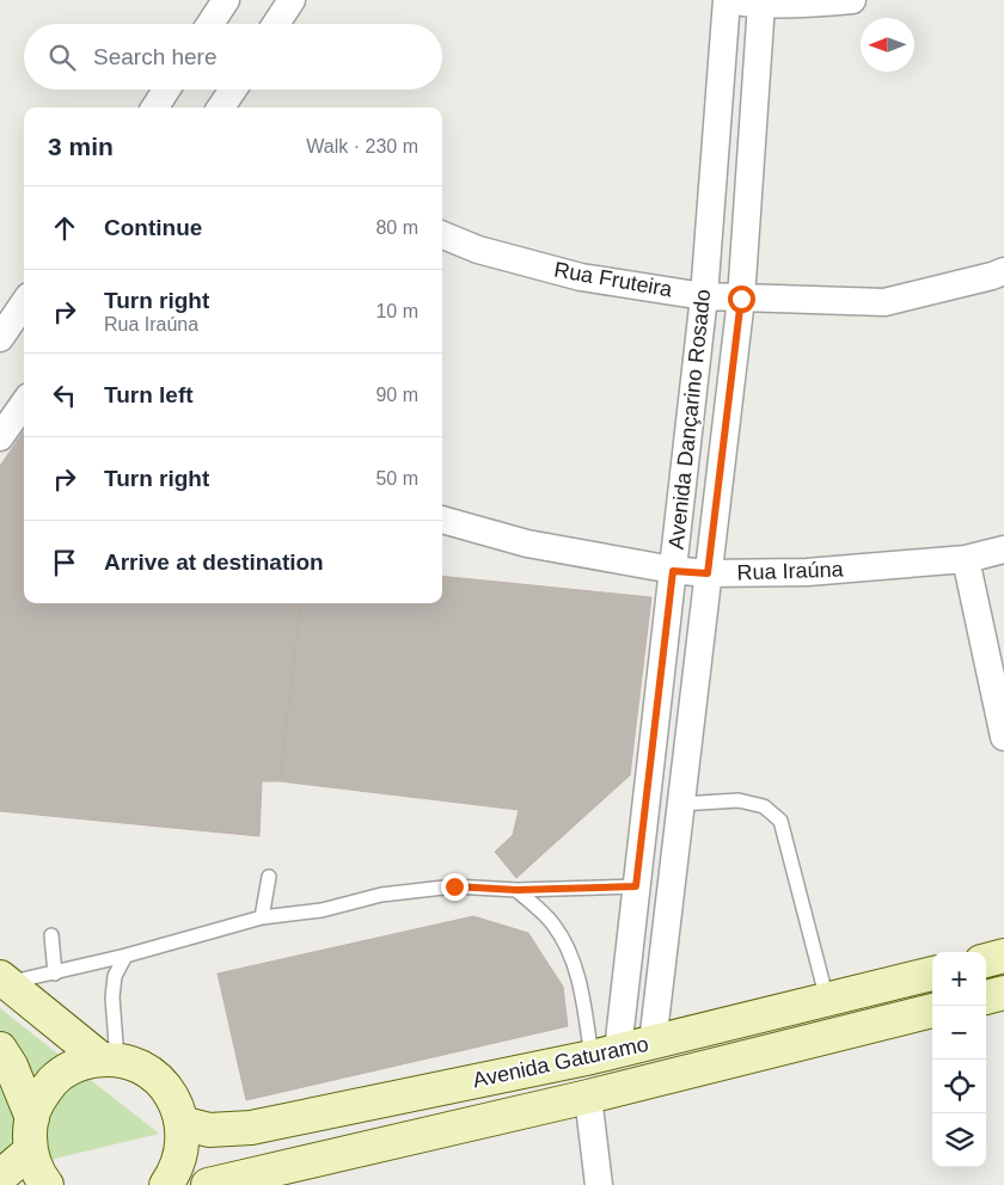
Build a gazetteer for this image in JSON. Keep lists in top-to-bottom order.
{
  "streets": {
    "main road": ["Avenida Gaturamo"],
    "street": ["Rua Fruteira", "Avenida Dançarino Rosado", "Rua Iraúna"]
  },
  "crossings": [
    ["Rua Fruteira", "Avenida Dançarino Rosado"],
    ["Avenida Dançarino Rosado", "Rua Iraúna"],
    ["Avenida Dançarino Rosado", "Avenida Gaturamo"]
  ],
  "north": "left",
  "page": {
    "search": "Search here",
    "heading": ["3 min", "Walk · 230 m"],
    "list": [
      ["Continue", "80 m"],
      ["Turn right", "Rua Iraúna", "10 m"],
      ["Turn left", "90 m"],
      ["Turn right", "50 m"],
      "Arrive at destination"
    ],
    "map_buttons": ["+", "−"]
  }
}
